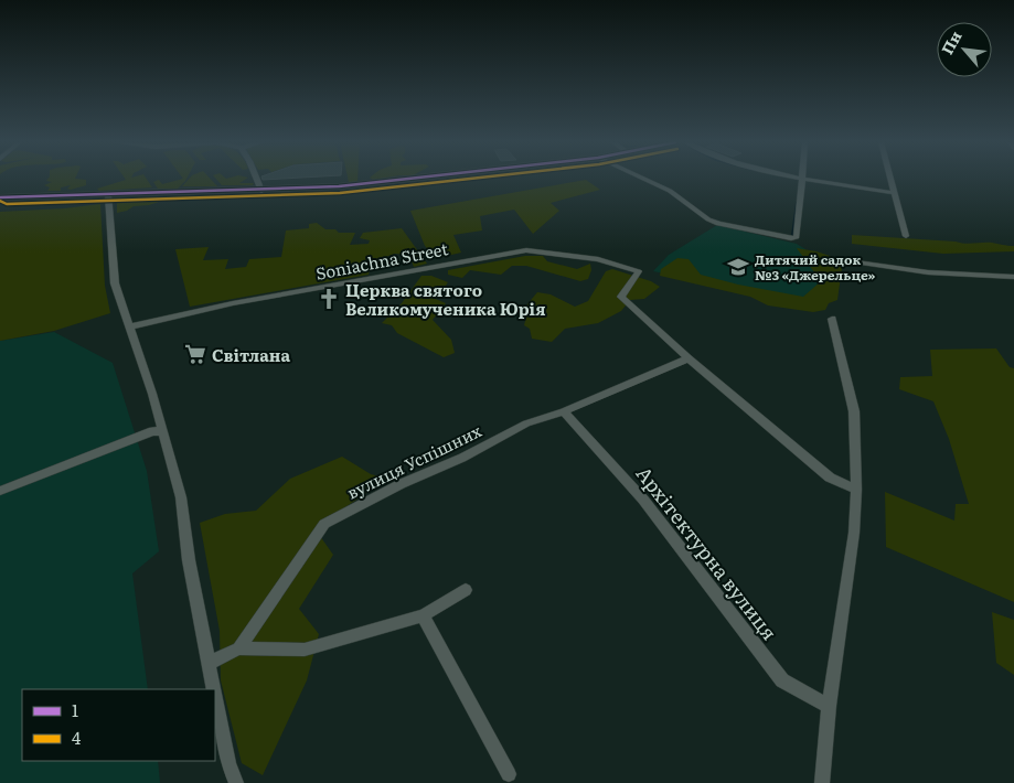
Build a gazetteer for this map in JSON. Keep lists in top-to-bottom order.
{
  "streets": {
    "street": ["Soniachna Street", "вулиця Успішних", "Архітектурна вулиця"]
  },
  "crossings": [
    ["Soniachna Street", "вулиця Успішних"],
    ["вулиця Успішних", "Архітектурна вулиця"]
  ],
  "places": {
    "school or university": ["Дитячий садок №3 «Джерельце»"],
    "church": ["Церква святого Великомученика Юрія"],
    "supermarket": ["Світлана"]
  },
  "lines": ["transit line 1", "transit line 4"],
  "legend": ["1", "4"],
  "north": "top left"
}
